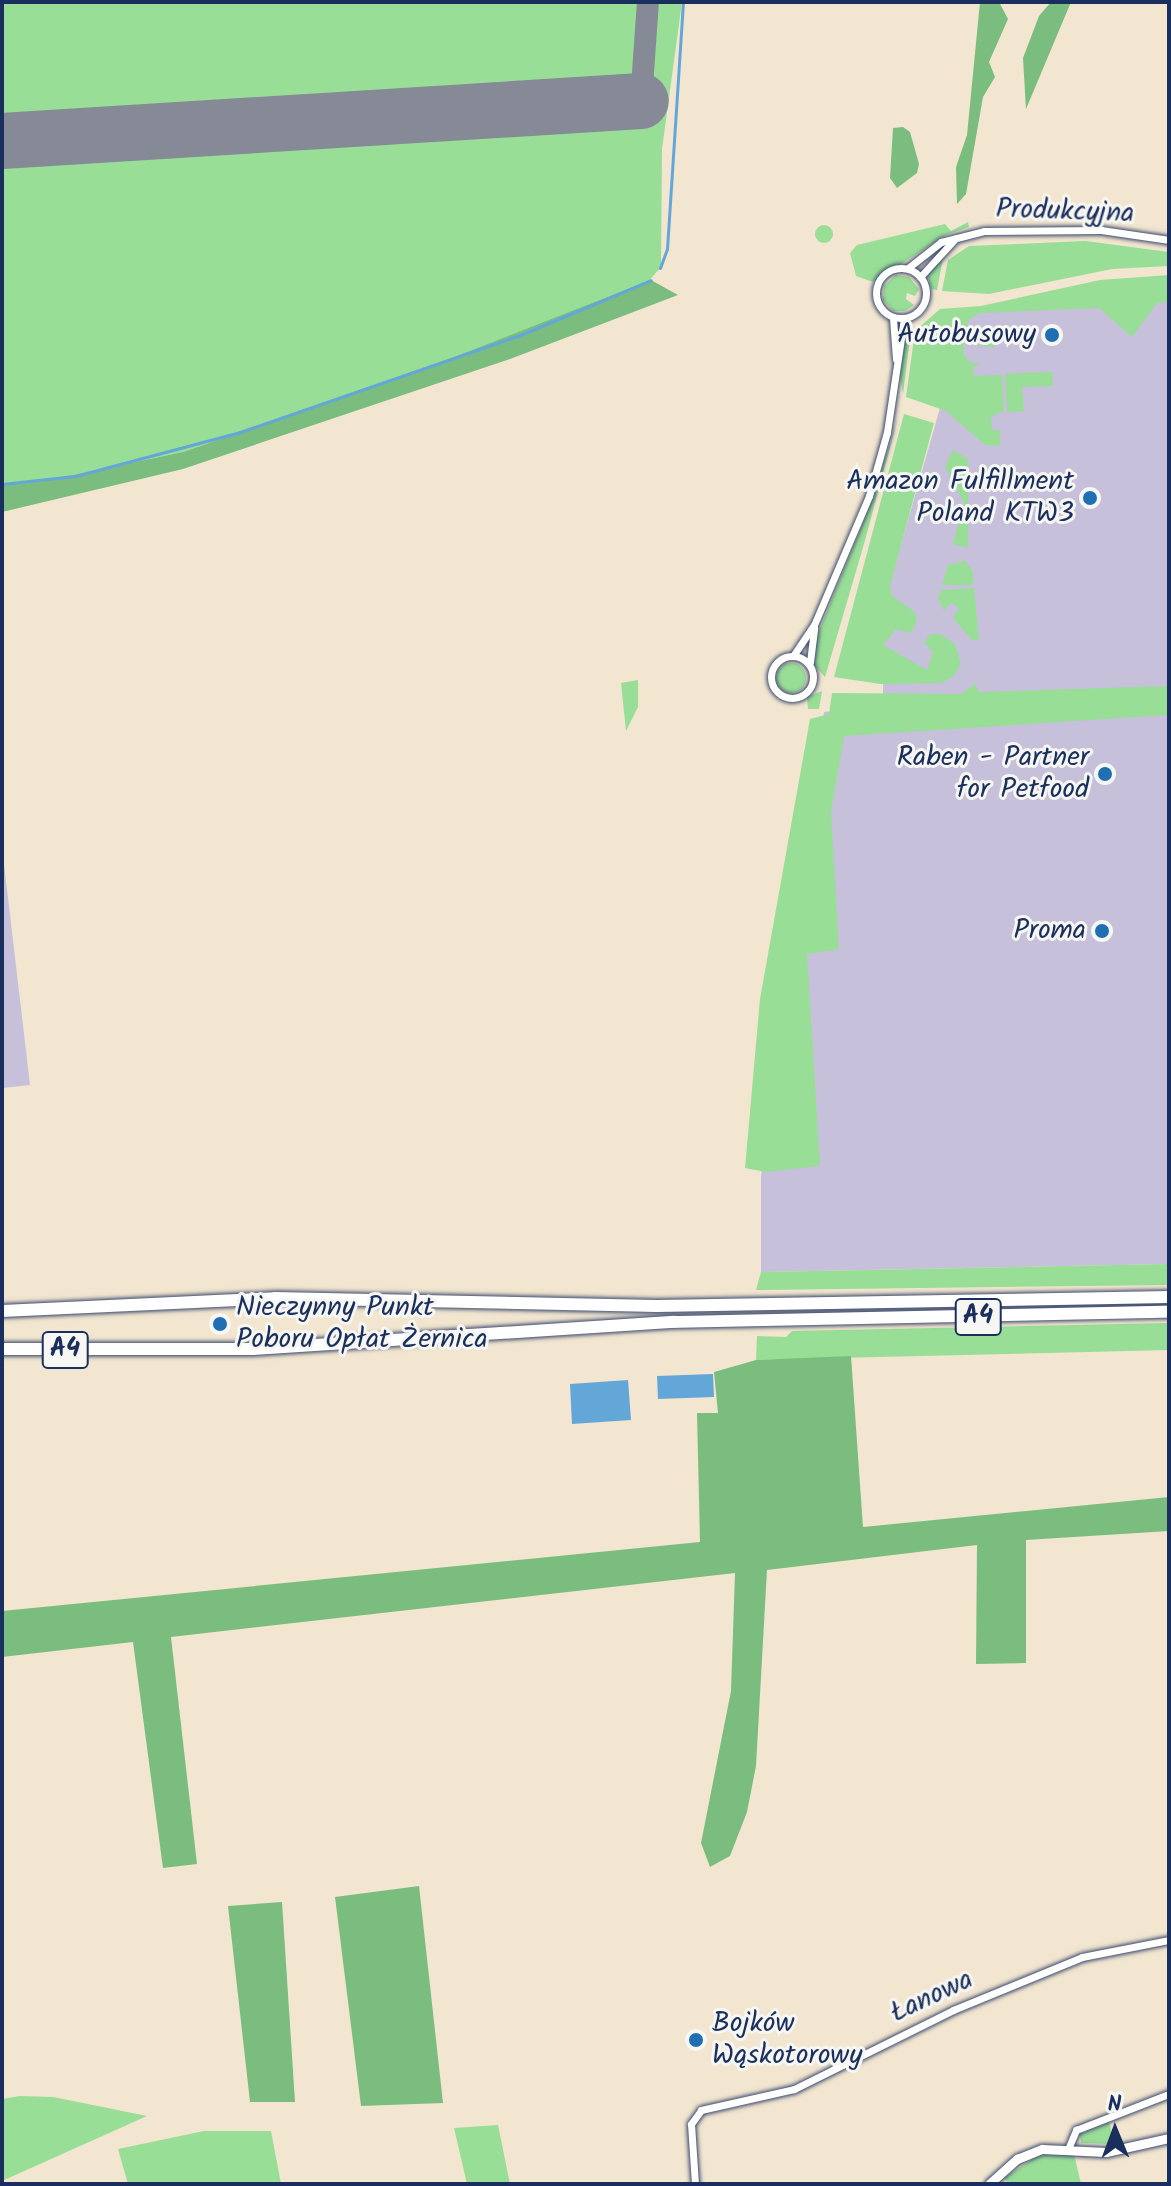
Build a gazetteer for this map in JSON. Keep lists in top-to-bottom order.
{
  "streets": {
    "highway": ["A4"],
    "street": ["Produkcyjna", "Łanowa"]
  },
  "places": [
    "Autobusowy",
    "Amazon Fulfillment Poland KTW3",
    "Raben - Partner for Petfood",
    "Proma",
    "Nieczynny Punkt Poboru Opłat Żernica",
    "Bojków Wąskotorowy"
  ],
  "north": "top"
}
